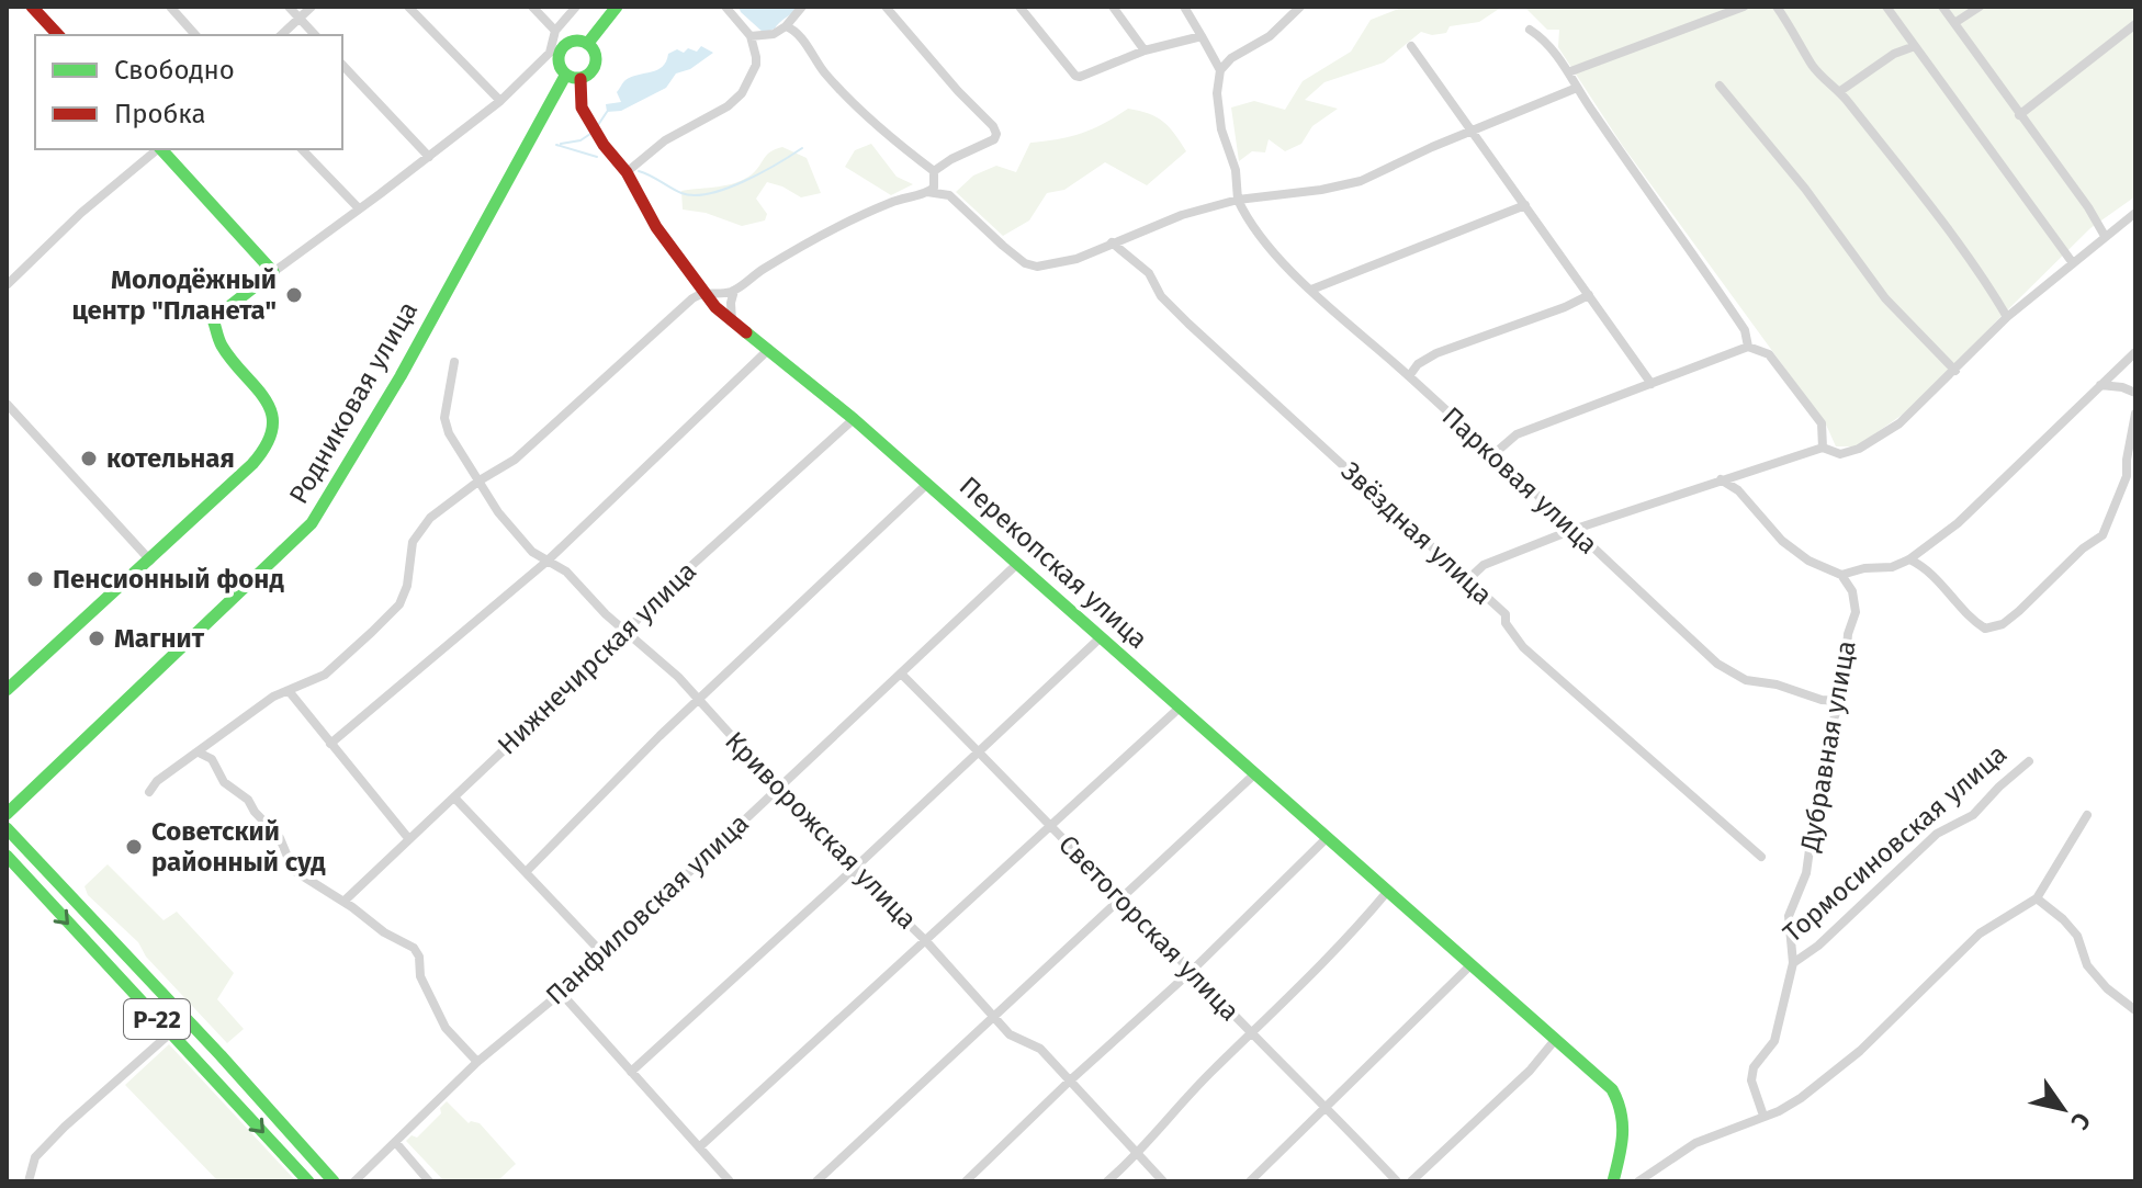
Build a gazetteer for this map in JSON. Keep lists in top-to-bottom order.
{
  "streets": {
    "main road": ["Родниковая улица", "Перекопская улица", "Р-22"],
    "street": [
      "Парковая улица",
      "Звёздная улица",
      "Нижнечирская улица",
      "Дубравная улица",
      "Криворожская улица",
      "Тормосиновская улица",
      "Панфиловская улица",
      "Светогорская улица"
    ]
  },
  "crossings": [
    ["Родниковая улица", "Перекопская улица"],
    ["Парковая улица", "Дубравная улица"],
    ["Перекопская улица", "Нижнечирская улица"],
    ["Перекопская улица", "Панфиловская улица"],
    ["Нижнечирская улица", "Криворожская улица"],
    ["Дубравная улица", "Тормосиновская улица"],
    ["Криворожская улица", "Панфиловская улица"],
    ["Панфиловская улица", "Светогорская улица"]
  ],
  "places": [
    "Молодёжный центр \"Планета\"",
    "котельная",
    "Пенсионный фонд",
    "Магнит",
    "Советский районный суд"
  ],
  "legend": ["Свободно", "Пробка"],
  "north": "bottom right"
}
